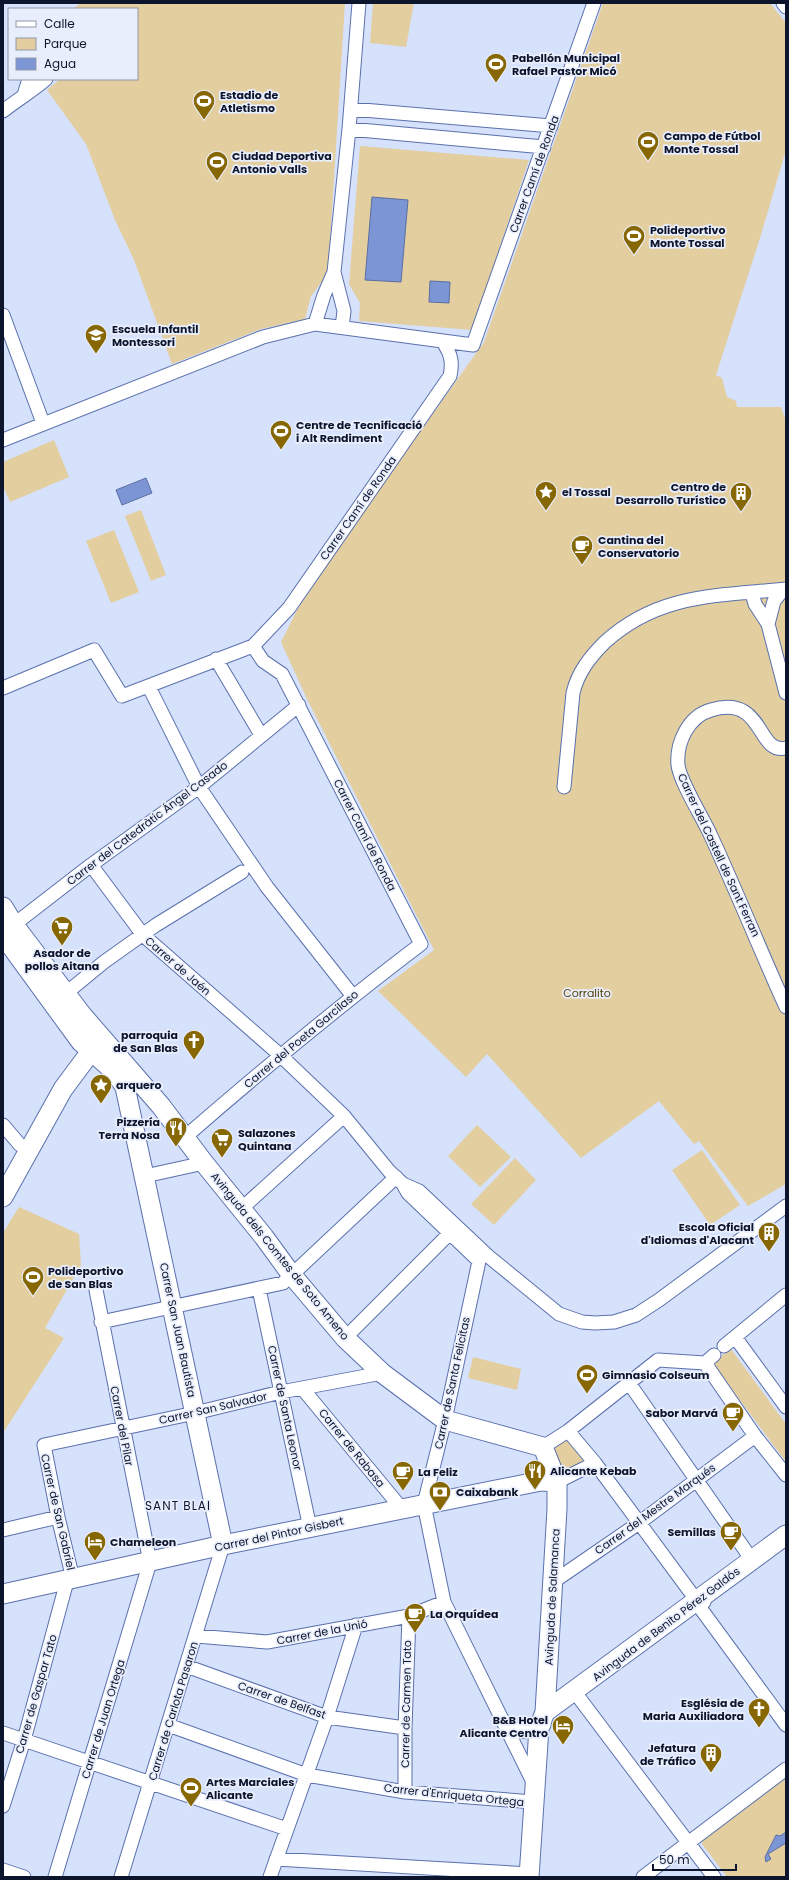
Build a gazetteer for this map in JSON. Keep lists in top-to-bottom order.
{
  "streets": {
    "street": [
      "Carrer Camí de Ronda",
      "Carrer del Catedràtic Ángel Casado",
      "Carrer del Castell de Sant Ferran",
      "Carrer de Jaén",
      "Carrer del Poeta Garcilaso",
      "Avinguda dels Comtes de Soto Ameno",
      "Carrer San Juan Bautista",
      "Carrer de Santa Felicitas",
      "Carrer San Salvador",
      "Carrer de Santa Leonor",
      "Carrer del Pilar",
      "Carrer de Rabasa",
      "Carrer del Mestre Marqués",
      "Carrer de San Gabriel",
      "Carrer del Pintor Gisbert",
      "Avinguda de Salamanca",
      "Avinguda de Benito Pérez Galdós",
      "Carrer de la Unió",
      "Carrer de Gaspar Tato",
      "Carrer de Belfast",
      "Carrer de Carmen Tato",
      "Carrer de Carlota Pasaron",
      "Carrer de Juan Ortega",
      "Carrer d'Enriqueta Ortega"
    ]
  },
  "crossings": [
    ["Carrer Camí de Ronda", "Carrer del Catedràtic Ángel Casado"],
    ["Carrer Camí de Ronda", "Carrer del Poeta Garcilaso"],
    ["Carrer del Catedràtic Ángel Casado", "Carrer de Jaén"],
    ["Carrer del Catedràtic Ángel Casado", "Avinguda dels Comtes de Soto Ameno"],
    ["Carrer de Jaén", "Carrer del Poeta Garcilaso"],
    ["Carrer del Poeta Garcilaso", "Avinguda dels Comtes de Soto Ameno"],
    ["Avinguda dels Comtes de Soto Ameno", "Carrer San Juan Bautista"],
    ["Avinguda dels Comtes de Soto Ameno", "Carrer de Santa Felicitas"],
    ["Avinguda dels Comtes de Soto Ameno", "Carrer San Salvador"],
    ["Carrer San Juan Bautista", "Carrer San Salvador"],
    ["Carrer San Juan Bautista", "Carrer del Pintor Gisbert"],
    ["Carrer San Juan Bautista", "Carrer de Carlota Pasaron"],
    ["Carrer de Santa Felicitas", "Carrer del Pintor Gisbert"],
    ["Carrer San Salvador", "Carrer de Santa Leonor"],
    ["Carrer San Salvador", "Carrer del Pilar"],
    ["Carrer San Salvador", "Carrer de Rabasa"],
    ["Carrer San Salvador", "Carrer de San Gabriel"],
    ["Carrer de Santa Leonor", "Carrer del Pintor Gisbert"],
    ["Carrer del Pilar", "Carrer del Pintor Gisbert"],
    ["Carrer del Pilar", "Carrer de Juan Ortega"],
    ["Carrer de Rabasa", "Carrer del Pintor Gisbert"],
    ["Carrer del Mestre Marqués", "Avinguda de Salamanca"],
    ["Carrer de San Gabriel", "Carrer del Pintor Gisbert"],
    ["Carrer de San Gabriel", "Carrer de Gaspar Tato"],
    ["Carrer del Pintor Gisbert", "Avinguda de Salamanca"],
    ["Carrer del Pintor Gisbert", "Carrer de Gaspar Tato"],
    ["Carrer del Pintor Gisbert", "Carrer de Carlota Pasaron"],
    ["Carrer del Pintor Gisbert", "Carrer de Juan Ortega"],
    ["Avinguda de Salamanca", "Avinguda de Benito Pérez Galdós"],
    ["Avinguda de Salamanca", "Carrer d'Enriqueta Ortega"],
    ["Carrer de la Unió", "Carrer de Carmen Tato"],
    ["Carrer de la Unió", "Carrer de Carlota Pasaron"],
    ["Carrer de Belfast", "Carrer de Carmen Tato"],
    ["Carrer de Belfast", "Carrer de Carlota Pasaron"],
    ["Carrer de Carmen Tato", "Carrer d'Enriqueta Ortega"],
    ["Carrer de Carlota Pasaron", "Carrer d'Enriqueta Ortega"]
  ],
  "districts": ["SANT BLAI"],
  "parks": ["Corralito"],
  "places": {
    "sports": [
      "Pabellón Municipal Rafael Pastor Micó",
      "Estadio de Atletismo",
      "Campo de Fútbol Monte Tossal",
      "Ciudad Deportiva Antonio Valls",
      "Polideportivo Monte Tossal",
      "Centre de Tecnificació i Alt Rendiment",
      "Polideportivo de San Blas",
      "Gimnasio Colseum",
      "Artes Marciales Alicante"
    ],
    "school or university": ["Escuela Infantil Montessori"],
    "place": ["el Tossal", "arquero"],
    "building": ["Centro de Desarrollo Turístico", "Escola Oficial d'Idiomas d'Alacant", "Jefatura de Tráfico"],
    "cafe": [
      "Cantina del Conservatorio",
      "Sabor Marvá",
      "La Feliz",
      "Semillas",
      "La Orquídea"
    ],
    "supermarket": ["Asador de pollos Aitana", "Salazones Quintana"],
    "church": ["parroquia de San Blas", "Església de Maria Auxiliadora"],
    "restaurant": ["Pizzería Terra Nosa", "Alicante Kebab"],
    "bank": ["Caixabank"],
    "hotel": ["Chameleon", "B&B Hotel Alicante Centro"]
  },
  "legend": ["Calle", "Parque", "Agua"],
  "scale_bar": "50 m"
}
